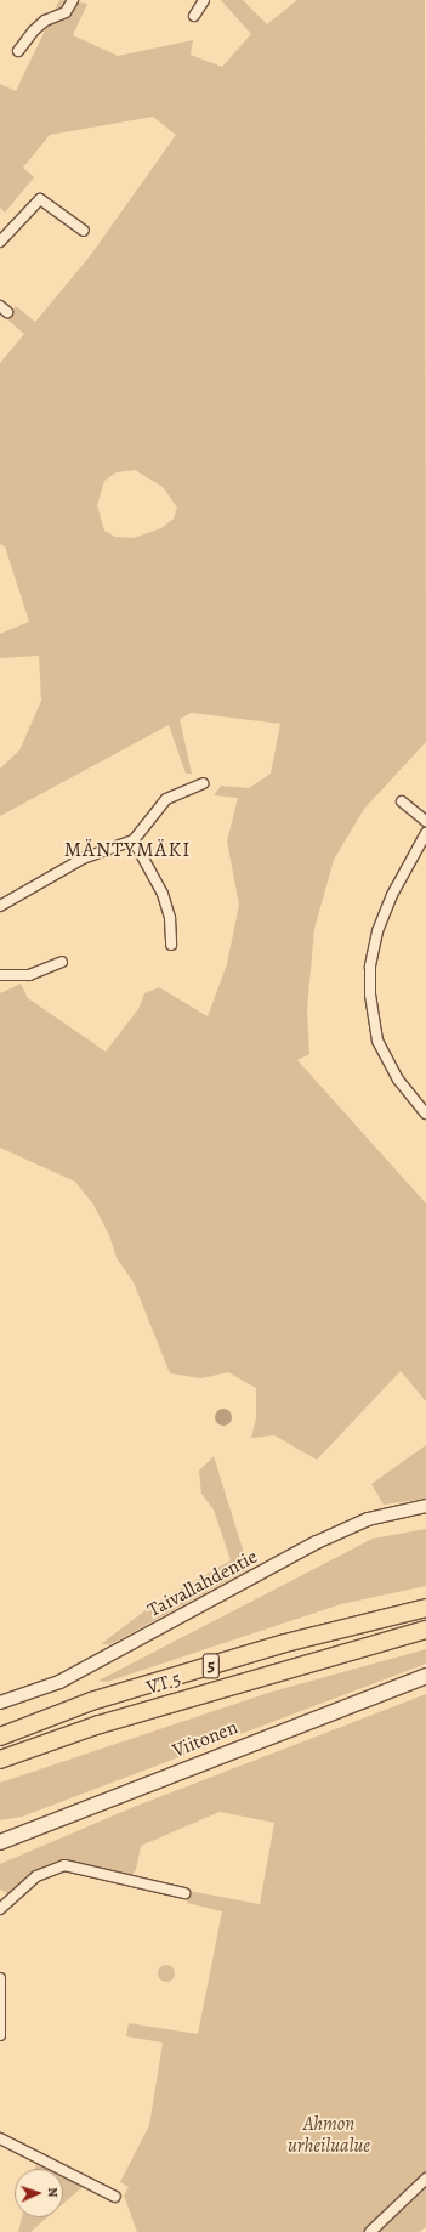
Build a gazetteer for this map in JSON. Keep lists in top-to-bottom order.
{
  "streets": {
    "highway": ["5", "VT 5"],
    "main road": ["Viitonen"],
    "street": ["Taivallahdentie"]
  },
  "districts": ["MÄNTYMÄKI"],
  "parks": ["Ahmon urheilualue"],
  "north": "right"
}
